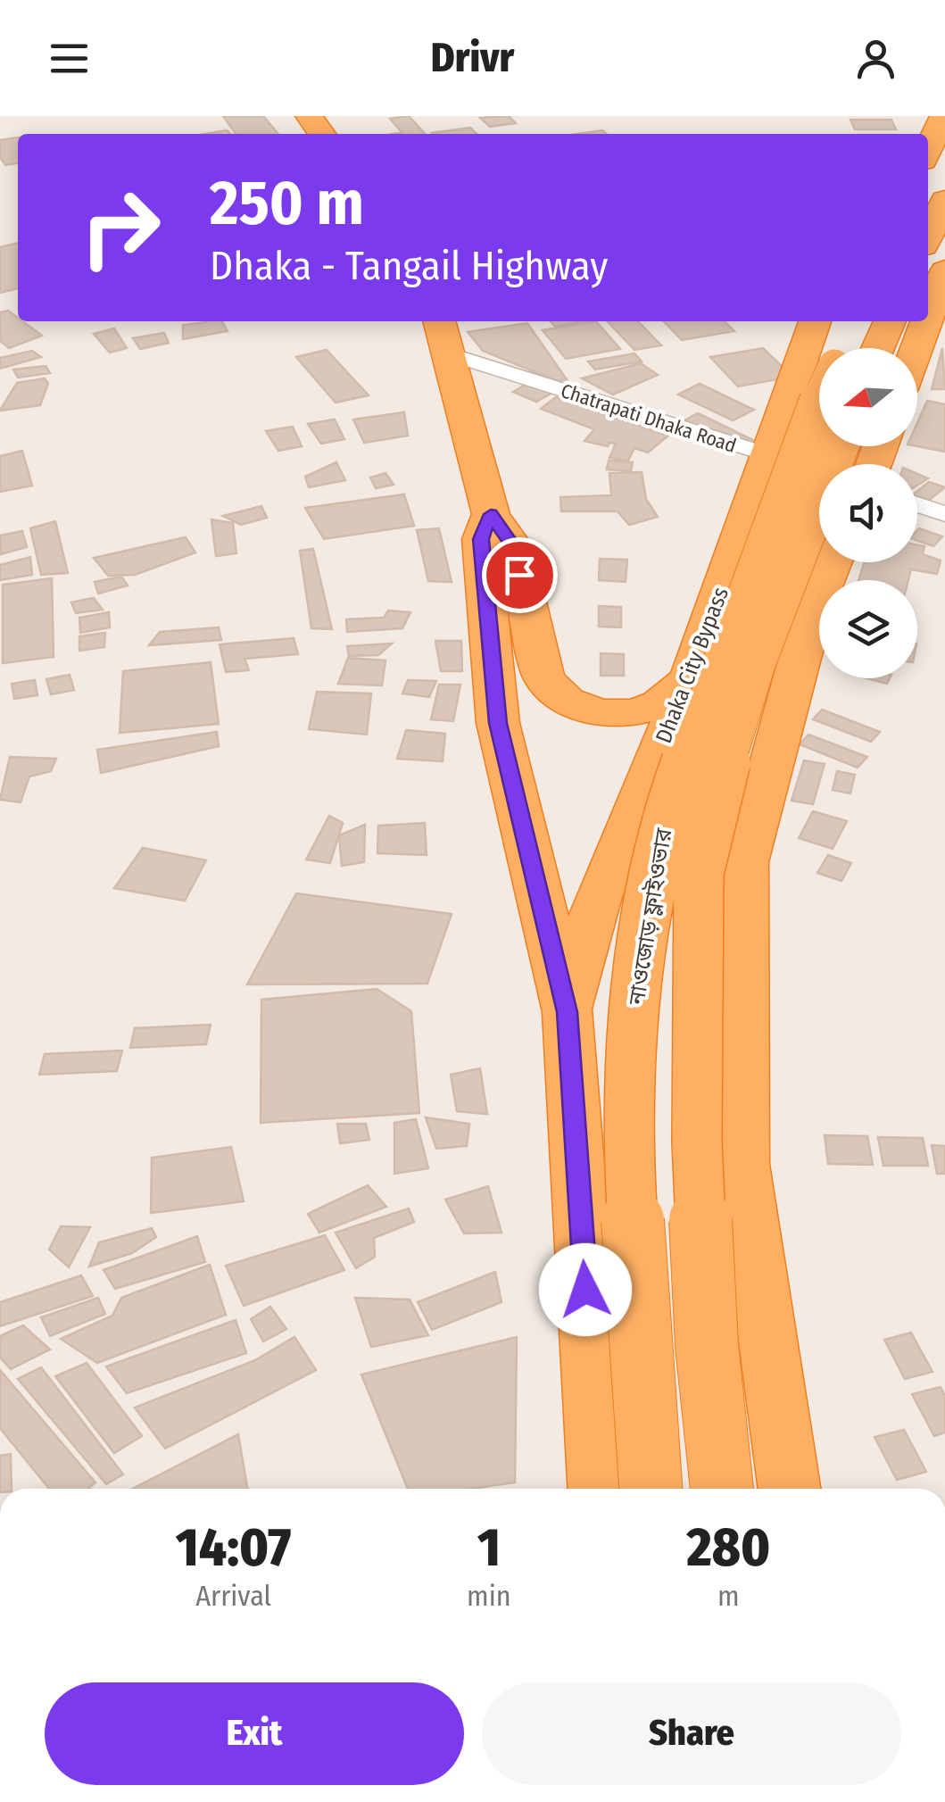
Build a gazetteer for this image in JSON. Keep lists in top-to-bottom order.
{
  "streets": {
    "highway": ["Dhaka City Bypass", "নাওজোড় ফ্লাইওভার"],
    "street": ["Chatrapati Dhaka Road"]
  },
  "crossings": [
    ["Chatrapati Dhaka Road", "Dhaka City Bypass"],
    ["Dhaka City Bypass", "নাওজোড় ফ্লাইওভার"]
  ],
  "north": "left",
  "page": {
    "header": "Drivr",
    "turn": ["250 m", "Dhaka - Tangail Highway"],
    "eta": [
      "14:07",
      "Arrival",
      "1",
      "min",
      "280",
      "m"
    ],
    "buttons": ["Exit", "Share"]
  }
}
